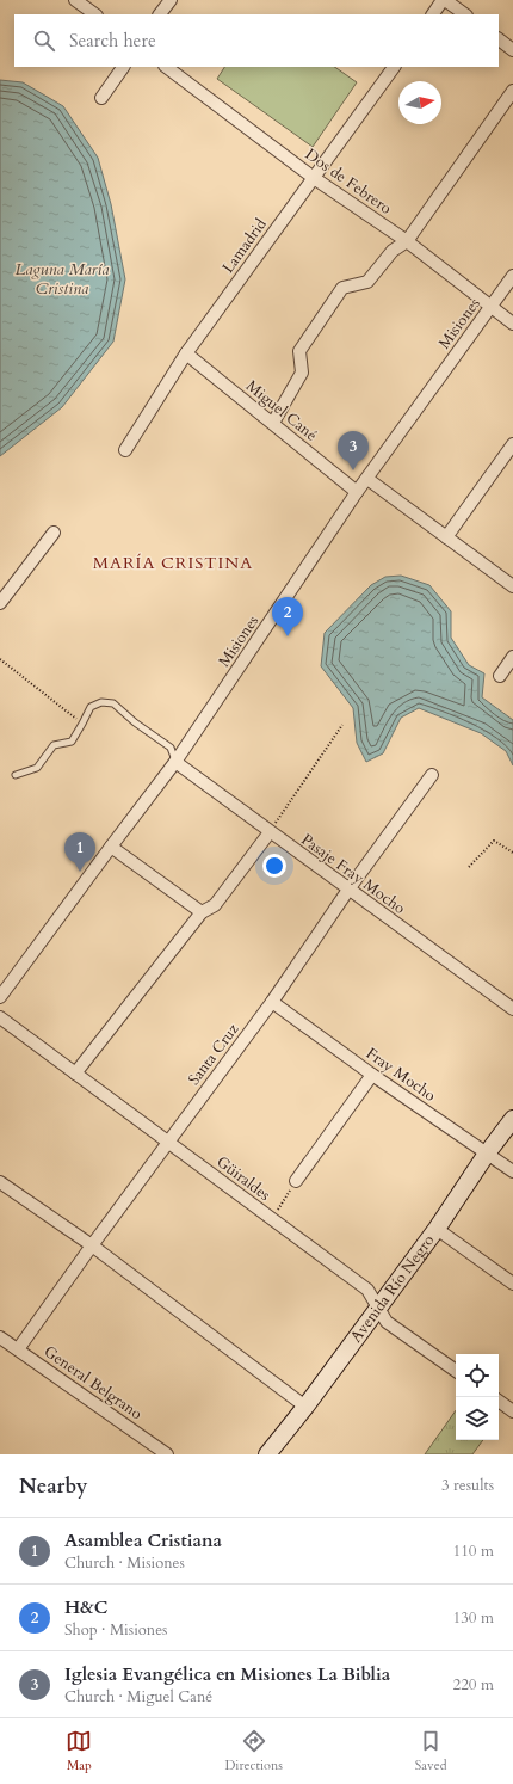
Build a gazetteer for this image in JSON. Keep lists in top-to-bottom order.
{
  "streets": {
    "street": [
      "Dos de Febrero",
      "Lamadrid",
      "Misiones",
      "Miguel Cané",
      "Pasaje Fray Mocho",
      "Santa Cruz",
      "Fray Mocho",
      "Güiraldes",
      "Avenida Río Negro",
      "General Belgrano"
    ]
  },
  "crossings": [
    ["Dos de Febrero", "Lamadrid"],
    ["Dos de Febrero", "Misiones"],
    ["Lamadrid", "Miguel Cané"],
    ["Misiones", "Miguel Cané"],
    ["Misiones", "Pasaje Fray Mocho"],
    ["Pasaje Fray Mocho", "Santa Cruz"],
    ["Santa Cruz", "Fray Mocho"],
    ["Santa Cruz", "Güiraldes"],
    ["Santa Cruz", "General Belgrano"],
    ["Fray Mocho", "Avenida Río Negro"],
    ["Güiraldes", "Avenida Río Negro"]
  ],
  "districts": ["MARÍA CRISTINA"],
  "water": ["Laguna María Cristina"],
  "north": "right",
  "page": {
    "search": "Search here",
    "pins": ["3", "2", "1"],
    "heading": ["Nearby", "3 results"],
    "list": [
      {
        "mark": "1",
        "name": "Asamblea Cristiana",
        "note": "Church · Misiones",
        "value": "110 m"
      },
      {
        "mark": "2",
        "name": "H&C",
        "note": "Shop · Misiones",
        "value": "130 m"
      },
      {
        "mark": "3",
        "name": "Iglesia Evangélica en Misiones La Biblia",
        "note": "Church · Miguel Cané",
        "value": "220 m"
      }
    ],
    "nav": ["Map", "Directions", "Saved"]
  }
}
